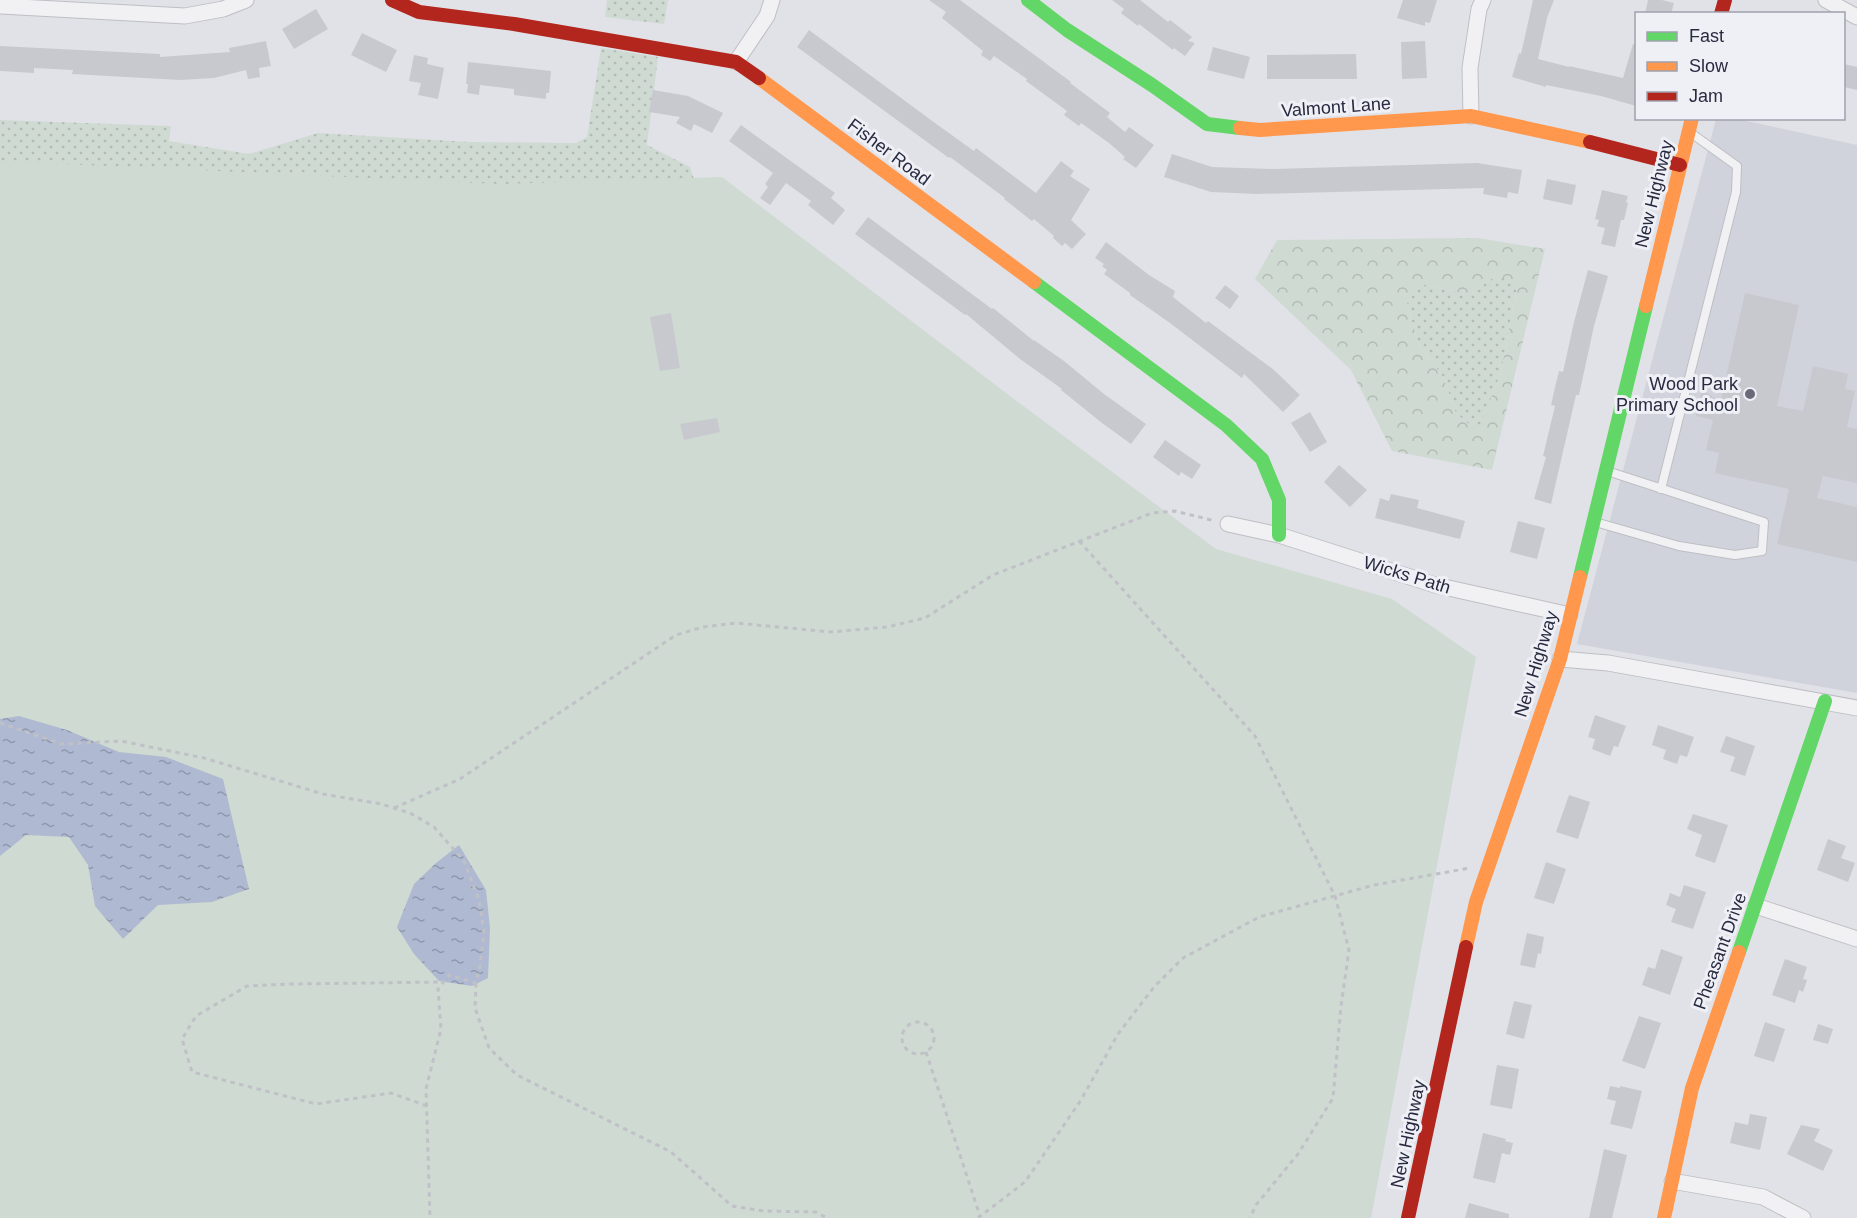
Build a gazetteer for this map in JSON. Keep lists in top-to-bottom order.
{
  "streets": {
    "street": [
      "Valmont Lane",
      "Fisher Road",
      "New Highway",
      "Wicks Path",
      "Pheasant Drive"
    ]
  },
  "crossings": [
    ["Valmont Lane", "New Highway"],
    ["Fisher Road", "Wicks Path"],
    ["New Highway", "Wicks Path"]
  ],
  "places": ["Wood Park Primary School"],
  "legend": ["Fast", "Slow", "Jam"]
}
